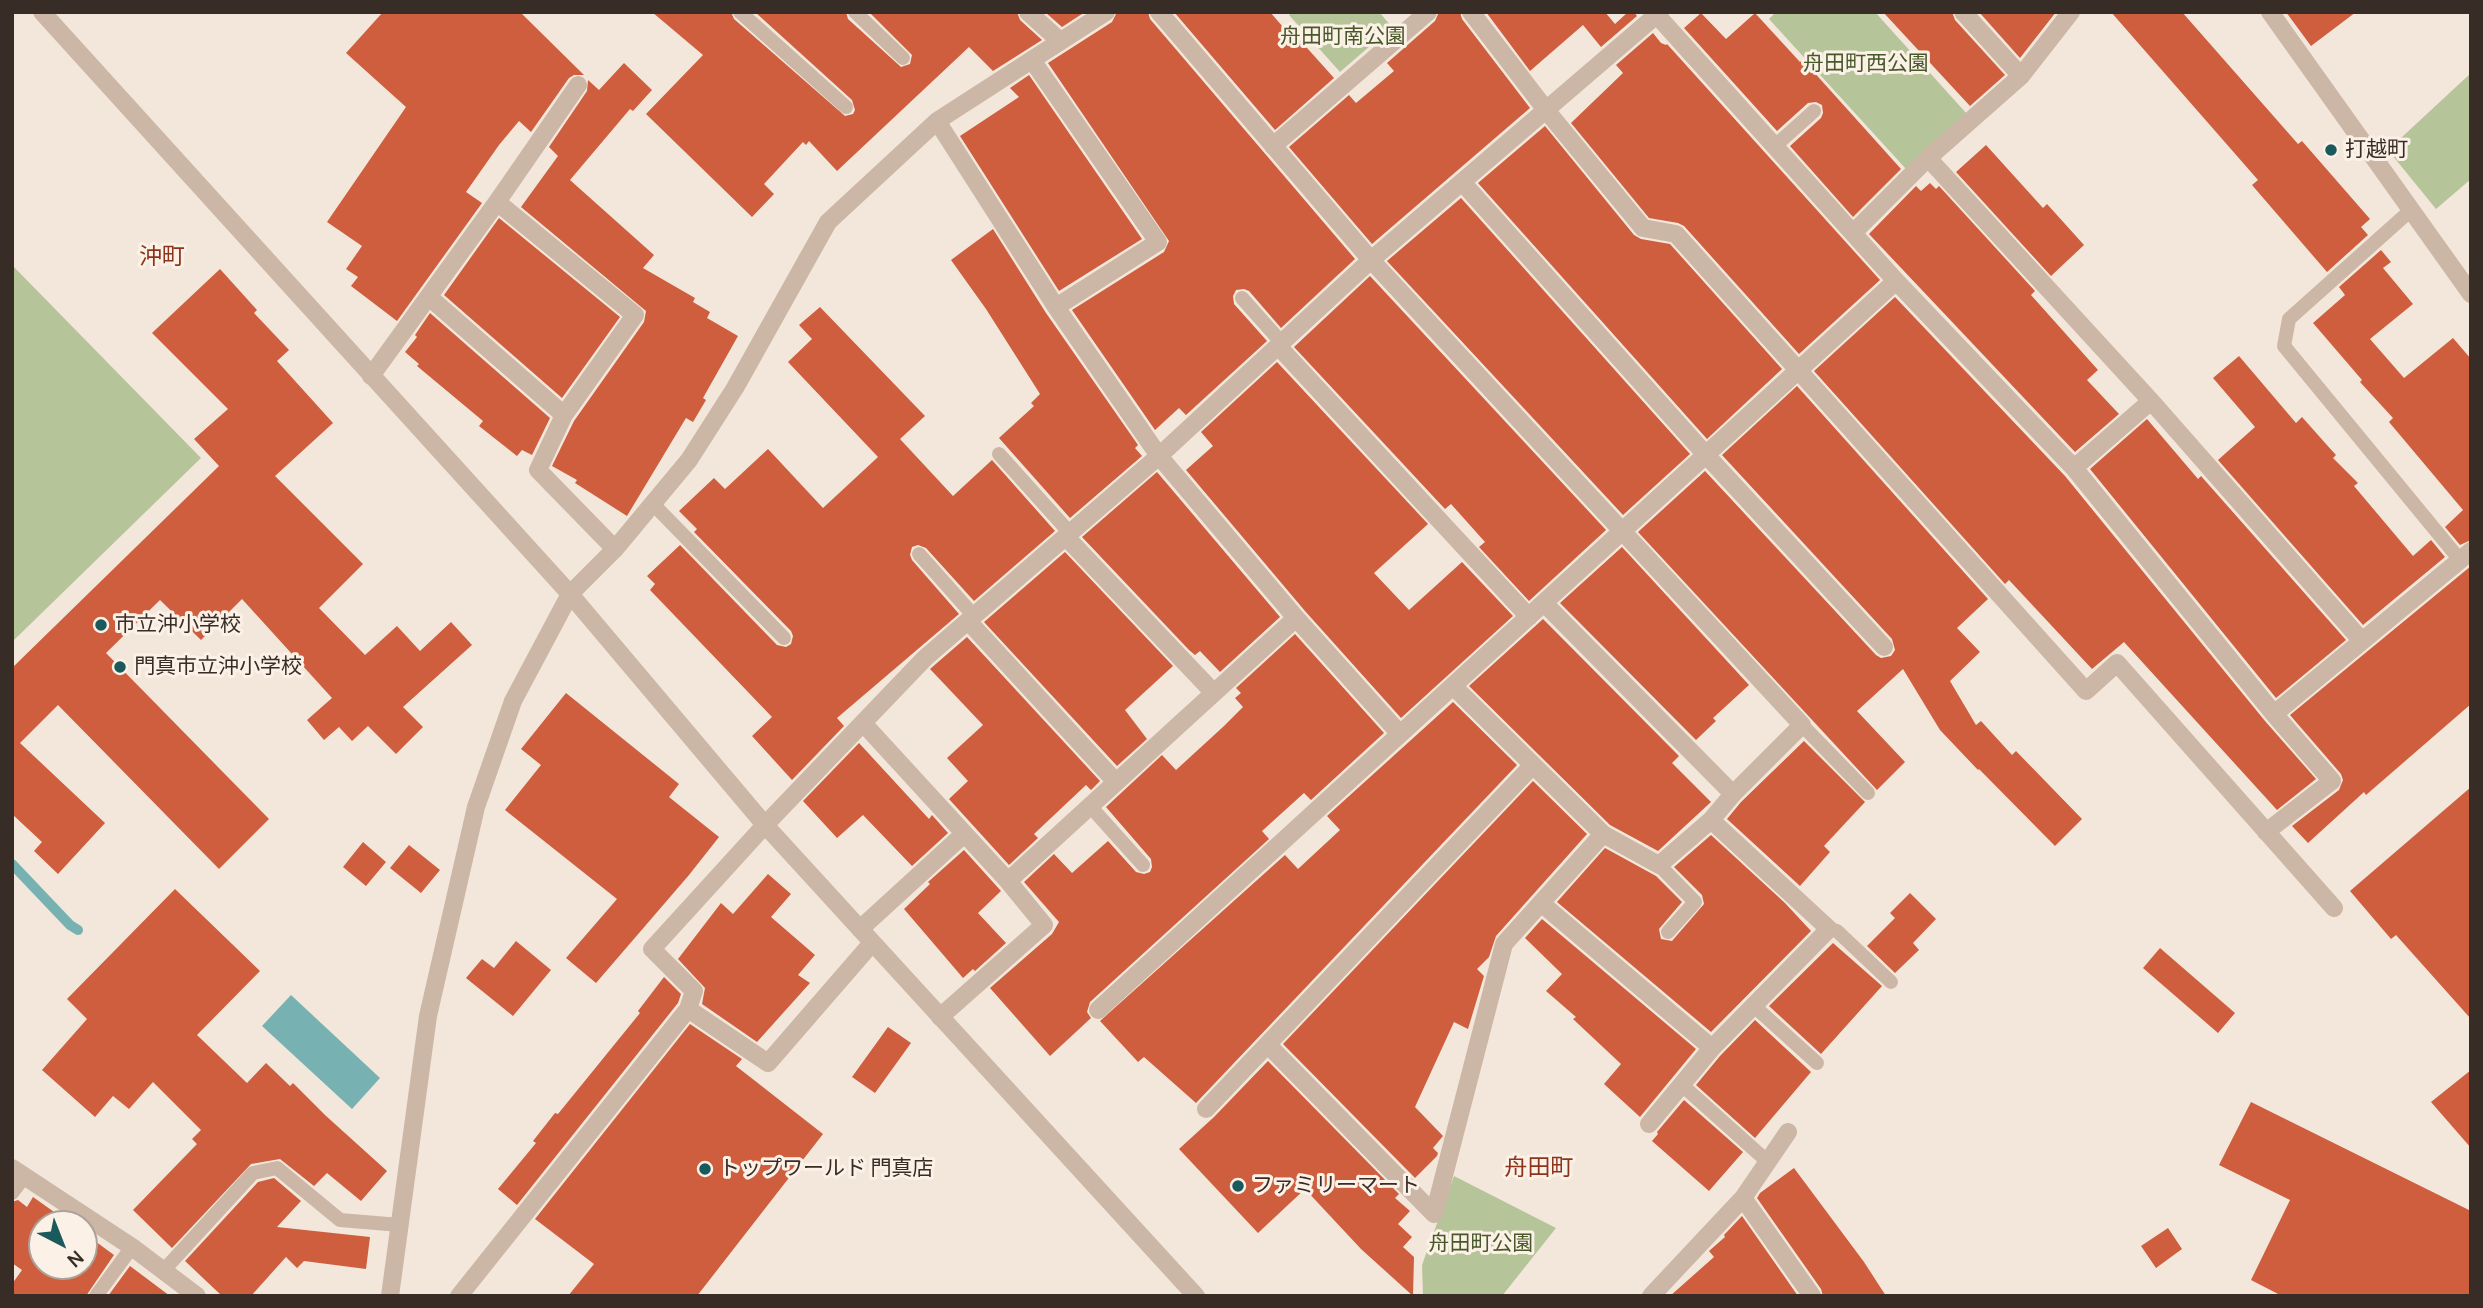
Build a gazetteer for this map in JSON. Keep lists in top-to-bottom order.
{
  "districts": ["沖町", "舟田町"],
  "parks": ["舟田町南公園", "舟田町西公園", "舟田町公園"],
  "places": [
    "打越町",
    "市立沖小学校",
    "門真市立沖小学校",
    "トップワールド 門真店",
    "ファミリーマート"
  ],
  "north": "bottom right"
}
